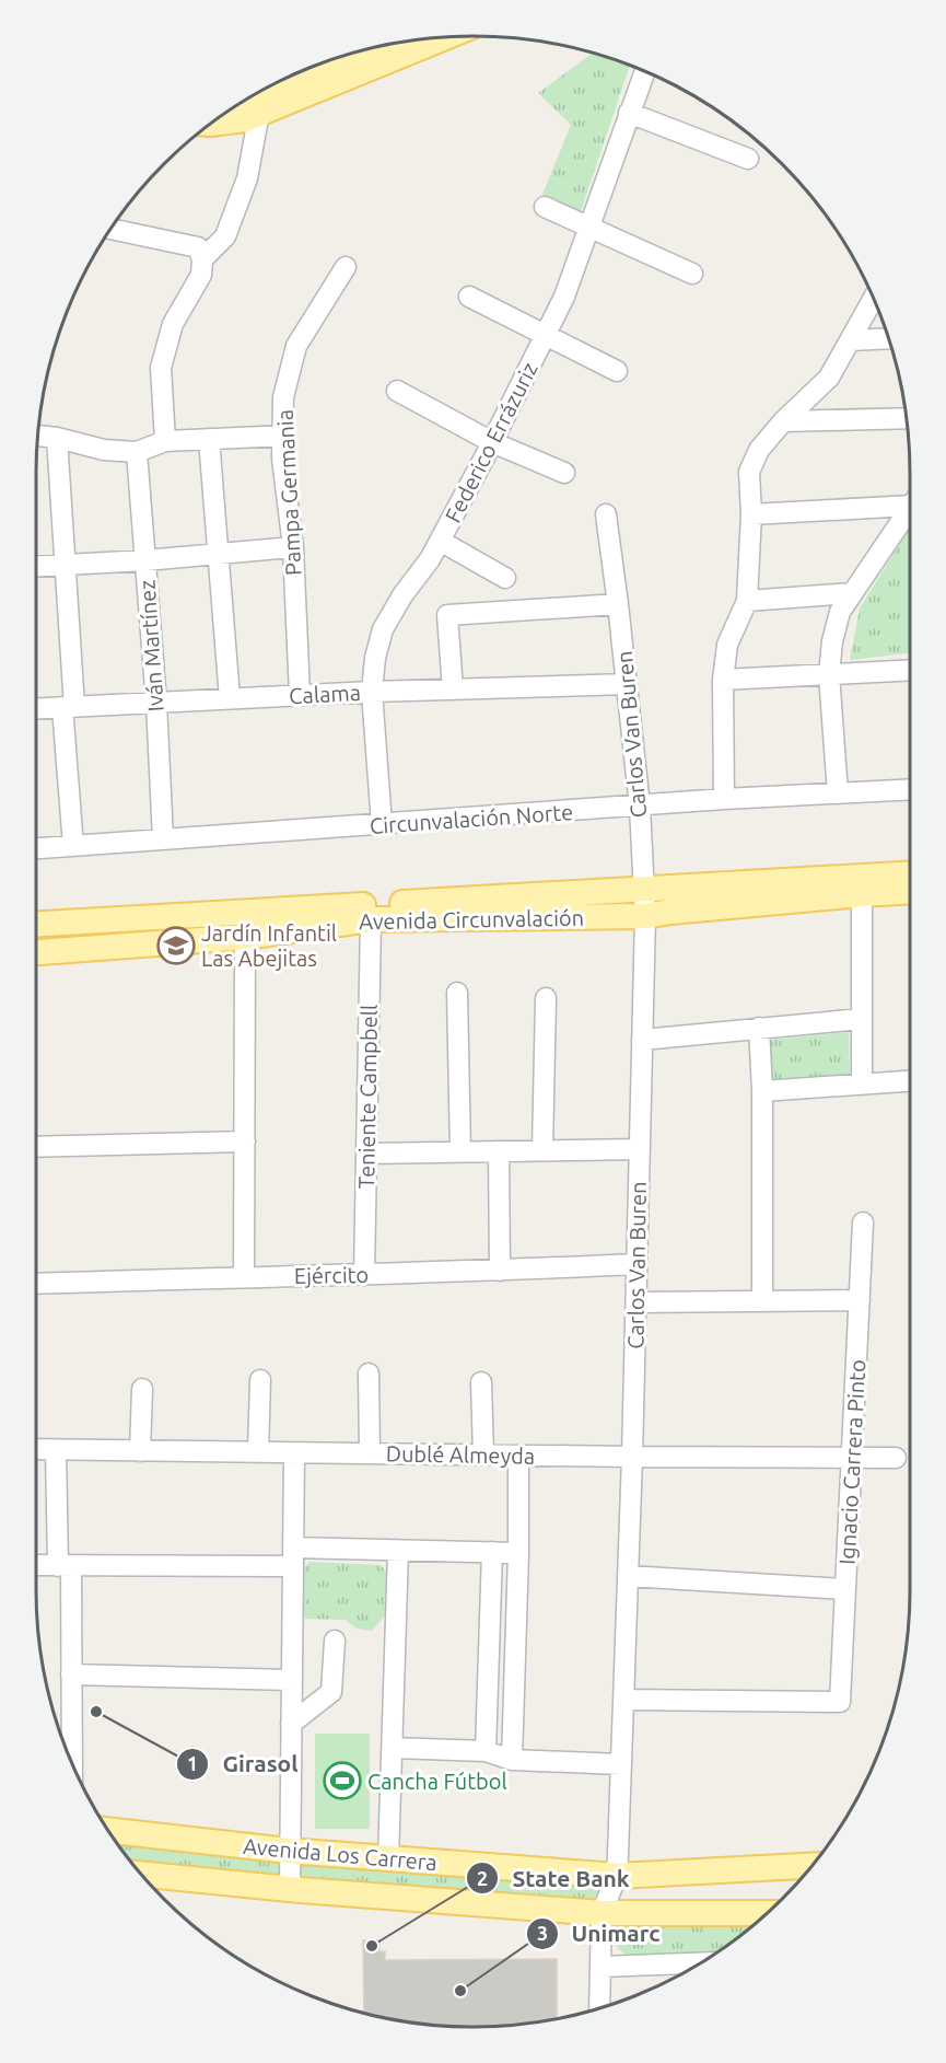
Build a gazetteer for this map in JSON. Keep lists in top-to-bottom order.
{
  "streets": {
    "main road": ["Avenida Circunvalación", "Avenida Los Carrera"],
    "street": [
      "Federico Errázuriz",
      "Pampa Germania",
      "Iván Martínez",
      "Calama",
      "Carlos Van Buren",
      "Circunvalación Norte",
      "Teniente Campbell",
      "Ejército",
      "Dublé Almeyda",
      "Ignacio Carrera Pinto"
    ]
  },
  "crossings": [
    ["Federico Errázuriz", "Calama"],
    ["Federico Errázuriz", "Circunvalación Norte"],
    ["Pampa Germania", "Calama"],
    ["Iván Martínez", "Calama"],
    ["Iván Martínez", "Circunvalación Norte"],
    ["Calama", "Carlos Van Buren"],
    ["Carlos Van Buren", "Circunvalación Norte"],
    ["Carlos Van Buren", "Avenida Circunvalación"],
    ["Carlos Van Buren", "Ejército"],
    ["Carlos Van Buren", "Dublé Almeyda"],
    ["Carlos Van Buren", "Ignacio Carrera Pinto"],
    ["Carlos Van Buren", "Avenida Los Carrera"],
    ["Avenida Circunvalación", "Teniente Campbell"],
    ["Teniente Campbell", "Ejército"],
    ["Dublé Almeyda", "Ignacio Carrera Pinto"]
  ],
  "places": {
    "school or university": ["Jardín Infantil Las Abejitas"],
    "other": ["Girasol", "State Bank", "Unimarc"],
    "sports": ["Cancha Fútbol"]
  }
}
